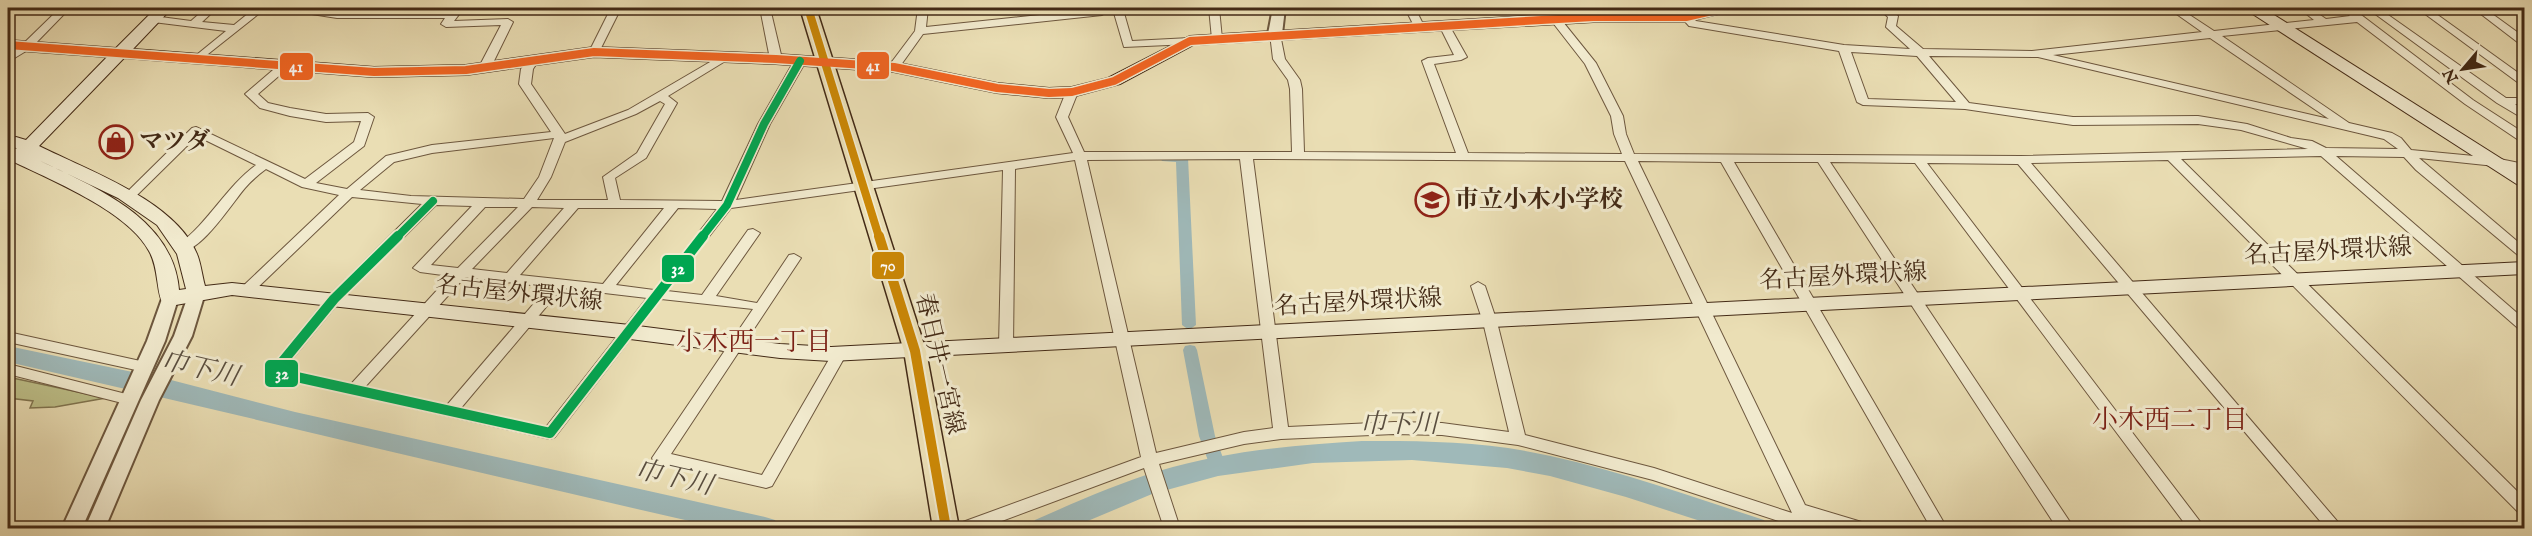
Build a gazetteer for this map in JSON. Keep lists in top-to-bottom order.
{
  "streets": {
    "main road": ["名古屋外環状線", "春日井一宮線"]
  },
  "crossings": [
    ["名古屋外環状線", "春日井一宮線"]
  ],
  "districts": ["小木西一丁目", "小木西二丁目"],
  "water": ["巾下川"],
  "places": {
    "shop": ["マツダ"],
    "school or university": ["市立小木小学校"]
  },
  "lines": ["transit line 70", "transit line 41", "transit line 32"],
  "north": "bottom left"
}
